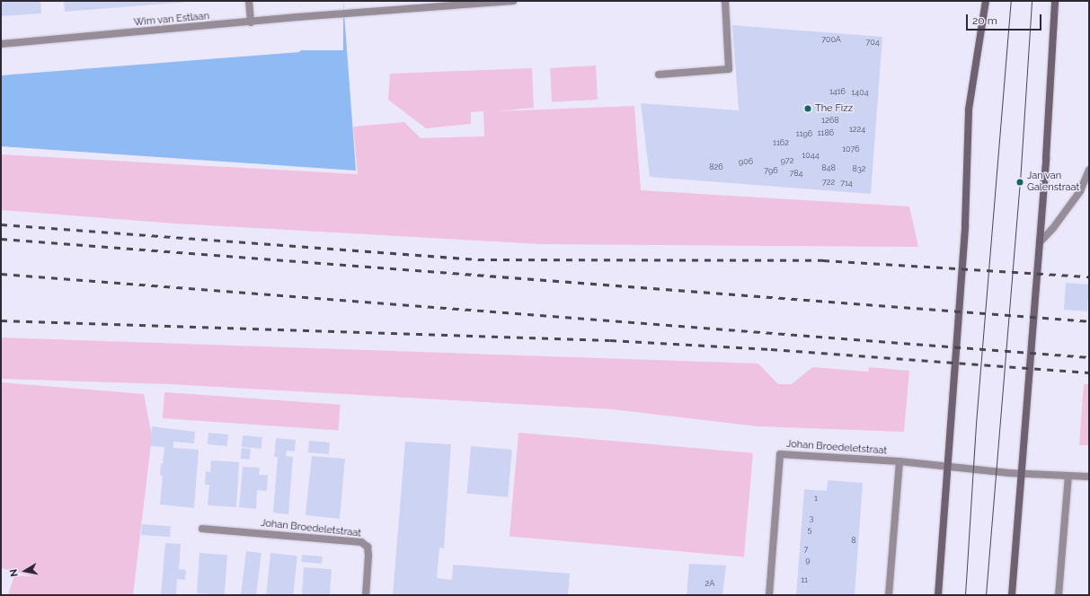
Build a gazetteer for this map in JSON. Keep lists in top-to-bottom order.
{
  "streets": {
    "street": ["Wim van Estlaan", "Johan Broedeletstraat"]
  },
  "places": ["The Fizz", "Jan van Galenstraat"],
  "house_numbers": [
    "700A",
    "704",
    "1416",
    "1404",
    "1268",
    "1224",
    "1186",
    "1196",
    "1162",
    "1076",
    "1044",
    "972",
    "906",
    "826",
    "848",
    "832",
    "796",
    "784",
    "722",
    "714",
    "1",
    "3",
    "5",
    "8",
    "7",
    "9",
    "11",
    "2A"
  ],
  "scale_bar": "20 m",
  "north": "left"
}
